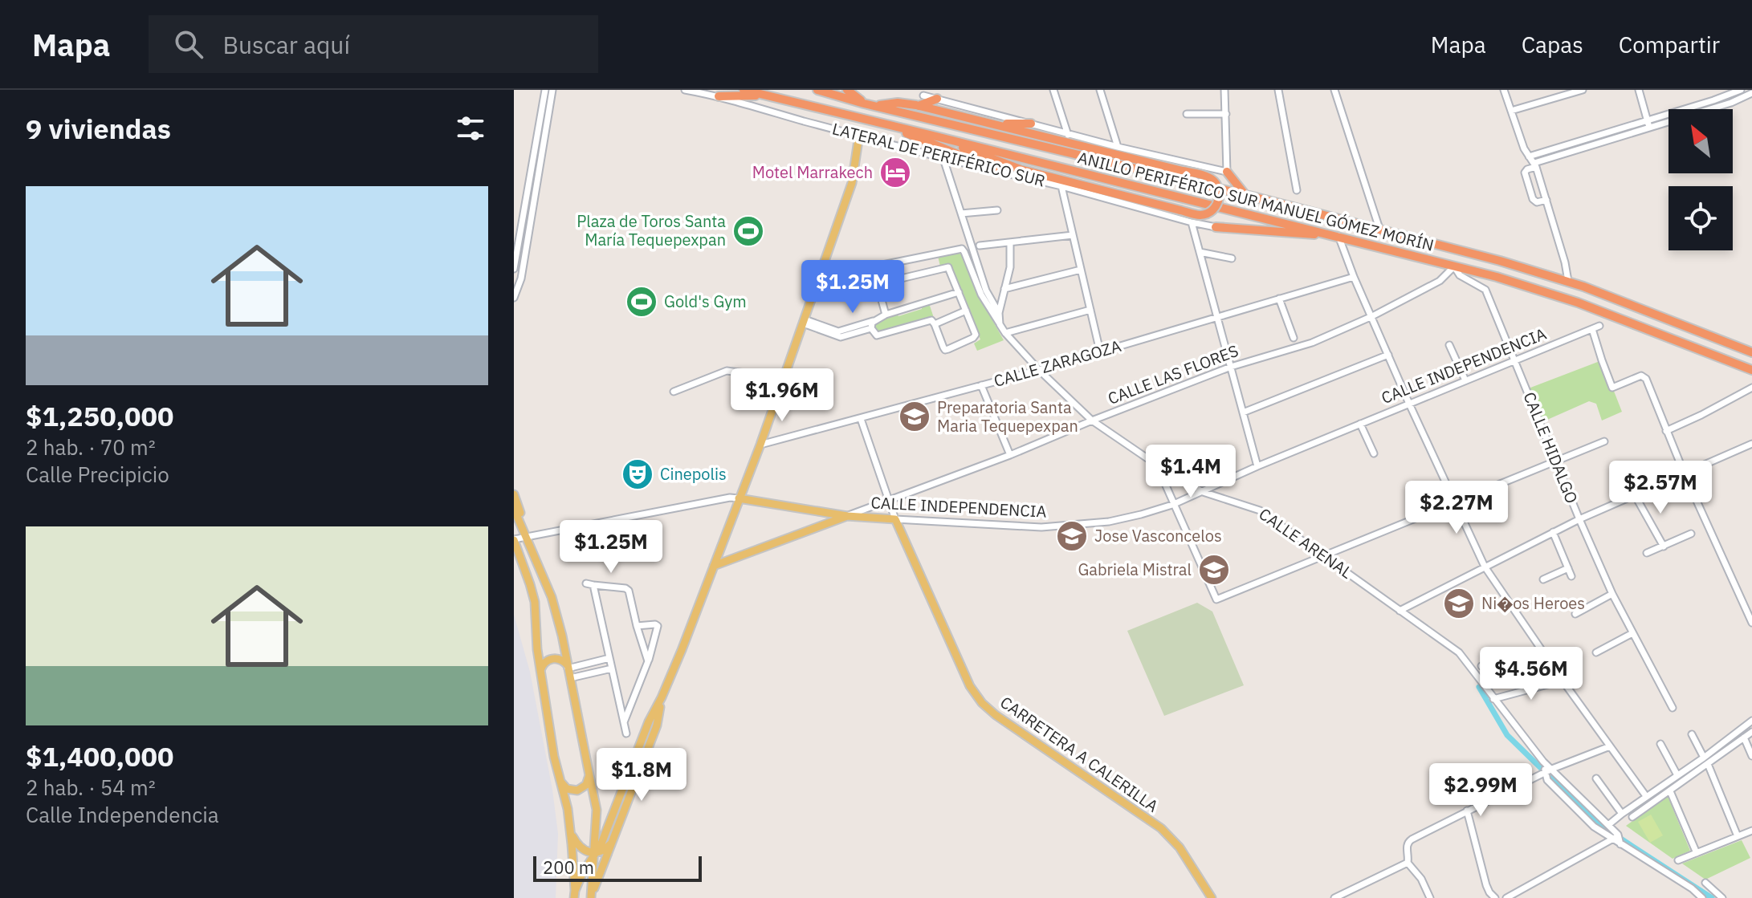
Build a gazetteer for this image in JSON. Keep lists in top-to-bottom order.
{
  "streets": {
    "highway": ["ANILLO PERIFÉRICO SUR MANUEL GÓMEZ MORÍN"],
    "main road": ["CALLE INDEPENDENCIA", "CALLE LAS FLORES", "CARRETERA A CALERILLA"],
    "street": [
      "LATERAL DE PERIFÉRICO SUR",
      "CALLE ZARAGOZA",
      "CALLE HIDALGO",
      "CALLE ARENAL"
    ]
  },
  "crossings": [
    ["LATERAL DE PERIFÉRICO SUR", "CALLE ARENAL"],
    ["ANILLO PERIFÉRICO SUR MANUEL GÓMEZ MORÍN", "CALLE LAS FLORES"],
    ["ANILLO PERIFÉRICO SUR MANUEL GÓMEZ MORÍN", "CALLE HIDALGO"],
    ["CALLE ZARAGOZA", "CALLE ARENAL"],
    ["CALLE INDEPENDENCIA", "CALLE LAS FLORES"],
    ["CALLE INDEPENDENCIA", "CALLE HIDALGO"],
    ["CALLE INDEPENDENCIA", "CALLE ARENAL"],
    ["CALLE INDEPENDENCIA", "CARRETERA A CALERILLA"],
    ["CALLE LAS FLORES", "CALLE HIDALGO"],
    ["CALLE LAS FLORES", "CALLE ARENAL"]
  ],
  "places": {
    "hotel": ["Motel Marrakech"],
    "sports": ["Plaza de Toros Santa María Tequepexpan", "Gold's Gym"],
    "school or university": [
      "Preparatoria Santa Maria Tequepexpan",
      "Jose Vasconcelos",
      "Gabriela Mistral",
      "Ni�os Heroes"
    ],
    "theatre": ["Cinepolis"]
  },
  "scale_bar": "200 m",
  "north": "top left",
  "page": {
    "header": "Mapa",
    "search": "Buscar aquí",
    "nav": ["Mapa", "Capas", "Compartir"],
    "heading": "9 viviendas",
    "list": [
      {
        "name": "$1,250,000",
        "note": "2 hab. · 70 m² · Calle Precipicio"
      },
      {
        "name": "$1,400,000",
        "note": "2 hab. · 54 m² · Calle Independencia"
      }
    ],
    "price": [
      "$1.25M",
      "$1.96M",
      "$1.4M",
      "$2.57M",
      "$2.27M",
      "$1.25M",
      "$4.56M",
      "$1.8M",
      "$2.99M"
    ],
    "scale": "200 m"
  }
}
